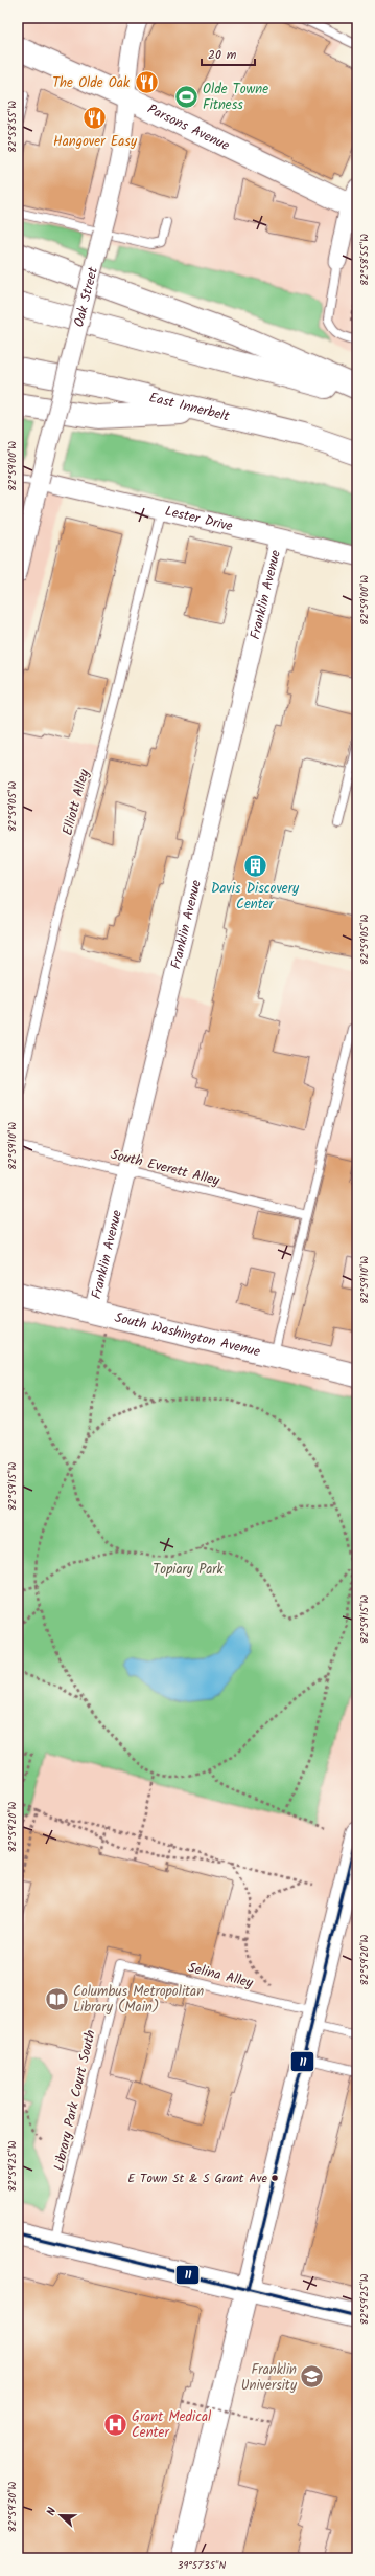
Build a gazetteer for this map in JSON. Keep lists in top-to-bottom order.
{
  "streets": {
    "main road": ["Parsons Avenue", "East Innerbelt", "South Washington Avenue"],
    "street": ["Oak Street", "Lester Drive", "Franklin Avenue"],
    "lane": [
      "Elliott Alley",
      "South Everett Alley",
      "Selina Alley",
      "Library Park Court South"
    ]
  },
  "crossings": [
    ["Parsons Avenue", "Oak Street"],
    ["Oak Street", "Lester Drive"],
    ["Lester Drive", "Franklin Avenue"],
    ["Lester Drive", "Elliott Alley"],
    ["Franklin Avenue", "South Everett Alley"],
    ["Franklin Avenue", "South Washington Avenue"],
    ["Selina Alley", "Library Park Court South"]
  ],
  "parks": ["Topiary Park"],
  "places": {
    "restaurant": ["The Olde Oak", "Hangover Easy"],
    "sports": ["Olde Towne Fitness"],
    "building": ["Davis Discovery Center"],
    "library": ["Columbus Metropolitan Library (Main)"],
    "other": ["E Town St & S Grant Ave"],
    "school or university": ["Franklin University"],
    "hospital": ["Grant Medical Center"]
  },
  "lines": ["transit line 11"],
  "scale_bar": "20 m",
  "north": "left",
  "coordinates": [
    "82°58'55\"W",
    "82°59'00\"W",
    "82°59'05\"W",
    "82°59'10\"W",
    "82°59'15\"W",
    "82°59'20\"W",
    "82°59'25\"W",
    "82°59'30\"W",
    "39°57'35\"N"
  ]
}
